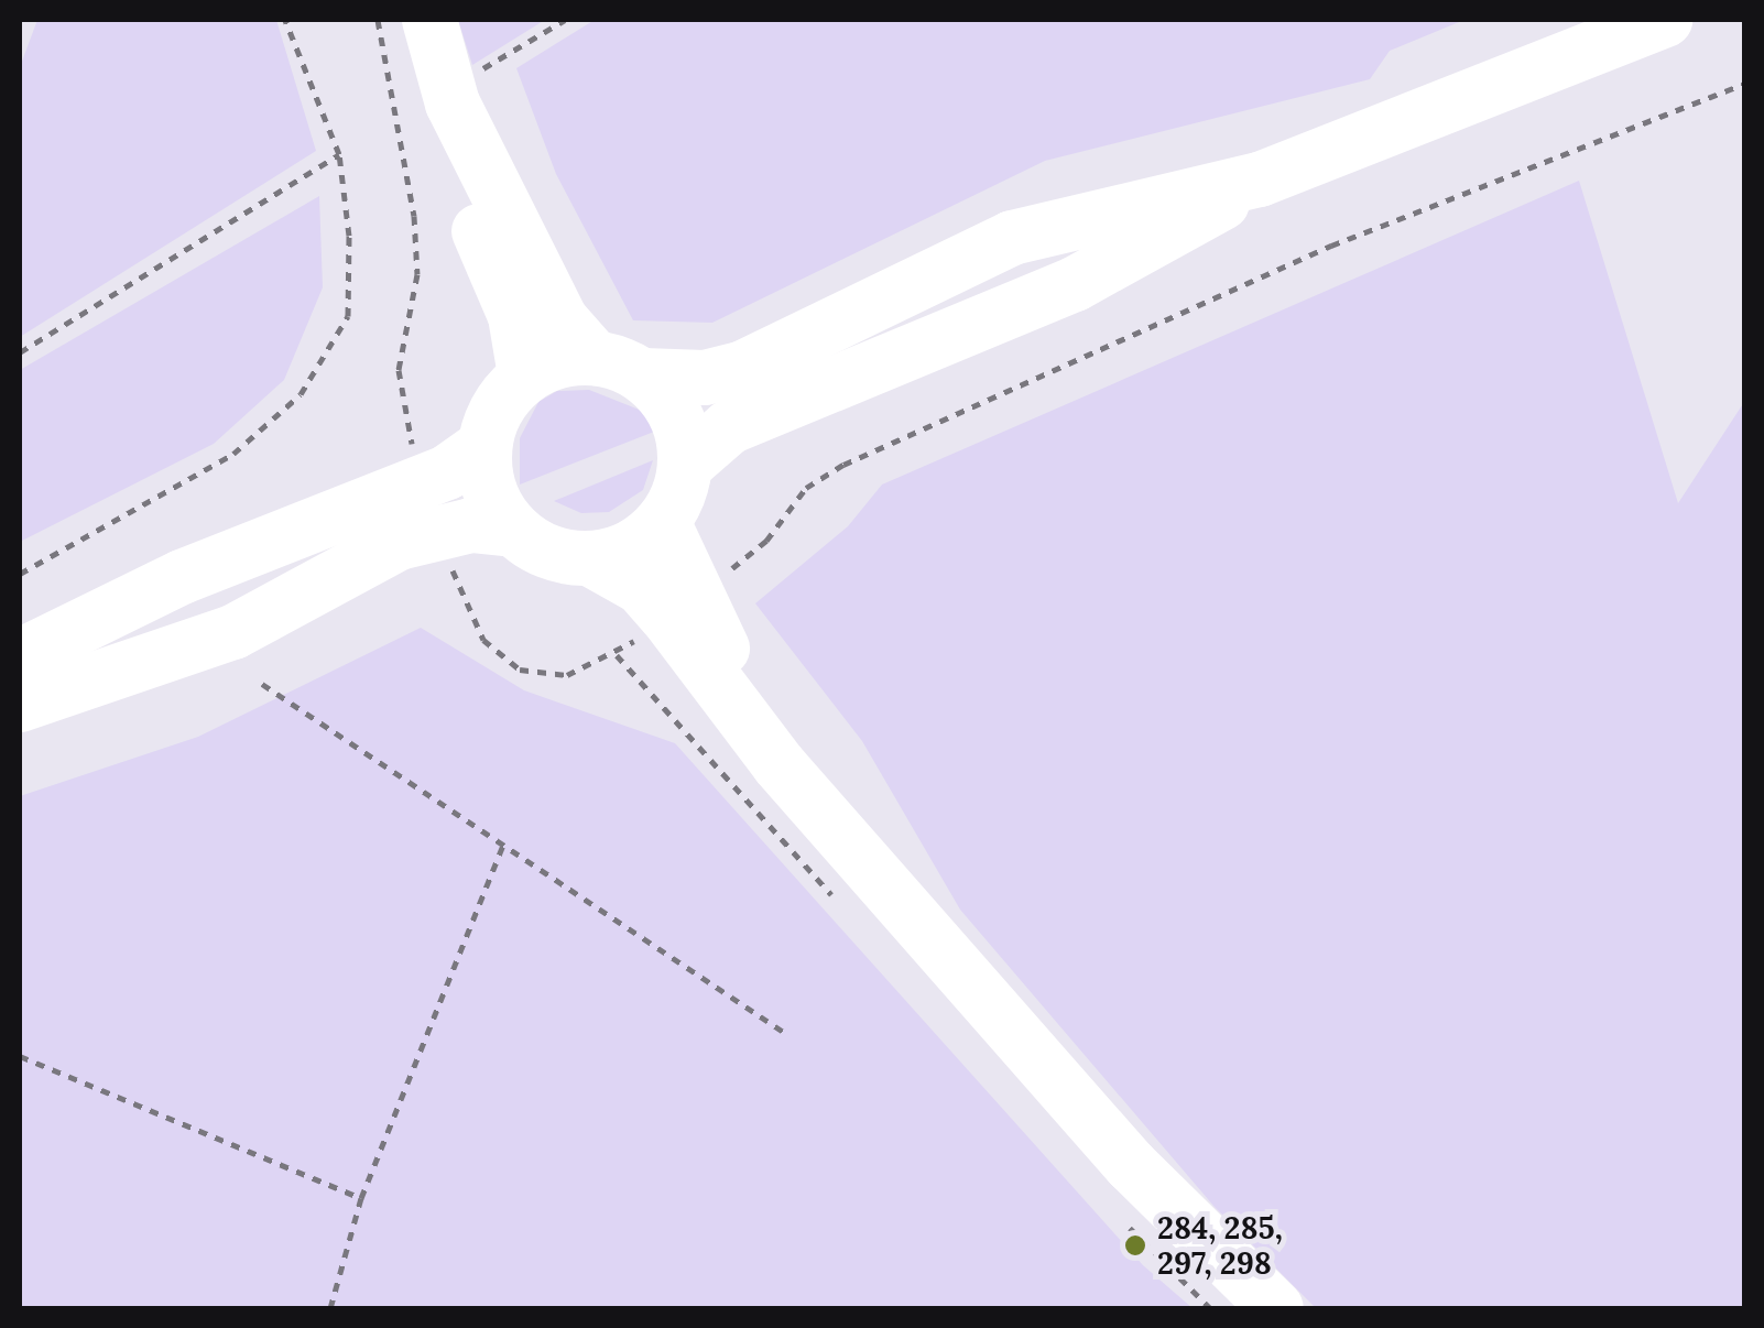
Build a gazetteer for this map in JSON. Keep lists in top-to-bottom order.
{
  "places": ["284, 285, 297, 298"]
}
